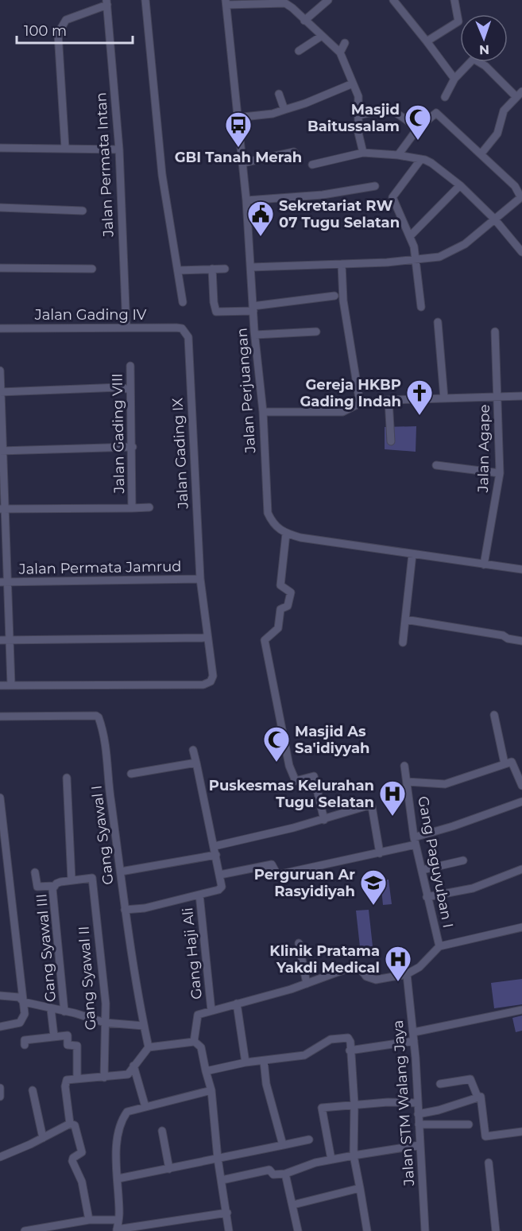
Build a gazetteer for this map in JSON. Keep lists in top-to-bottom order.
{
  "streets": {
    "street": [
      "Jalan Permata Intan",
      "Jalan Gading IV",
      "Jalan Perjuangan",
      "Jalan Gading VIII",
      "Jalan Agape",
      "Jalan Gading IX",
      "Jalan Permata Jamrud",
      "Gang Syawal I",
      "Gang Paguyuban I",
      "Gang Syawal III",
      "Gang Haji Ali",
      "Gang Syawal II",
      "Jalan STM Walang Jaya"
    ]
  },
  "crossings": [
    ["Jalan Permata Intan", "Jalan Gading IV"],
    ["Jalan Gading IV", "Jalan Gading IX"],
    ["Jalan Gading IX", "Jalan Permata Jamrud"]
  ],
  "places": {
    "mosque": ["Masjid Baitussalam", "Masjid As Sa'idiyyah"],
    "bus stop": ["GBI Tanah Merah"],
    "public building": ["Sekretariat RW 07 Tugu Selatan"],
    "church": ["Gereja HKBP Gading Indah"],
    "hospital": ["Puskesmas Kelurahan Tugu Selatan", "Klinik Pratama Yakdi Medical"],
    "school or university": ["Perguruan Ar Rasyidiyah"]
  },
  "scale_bar": "100 m",
  "north": "bottom"
}
